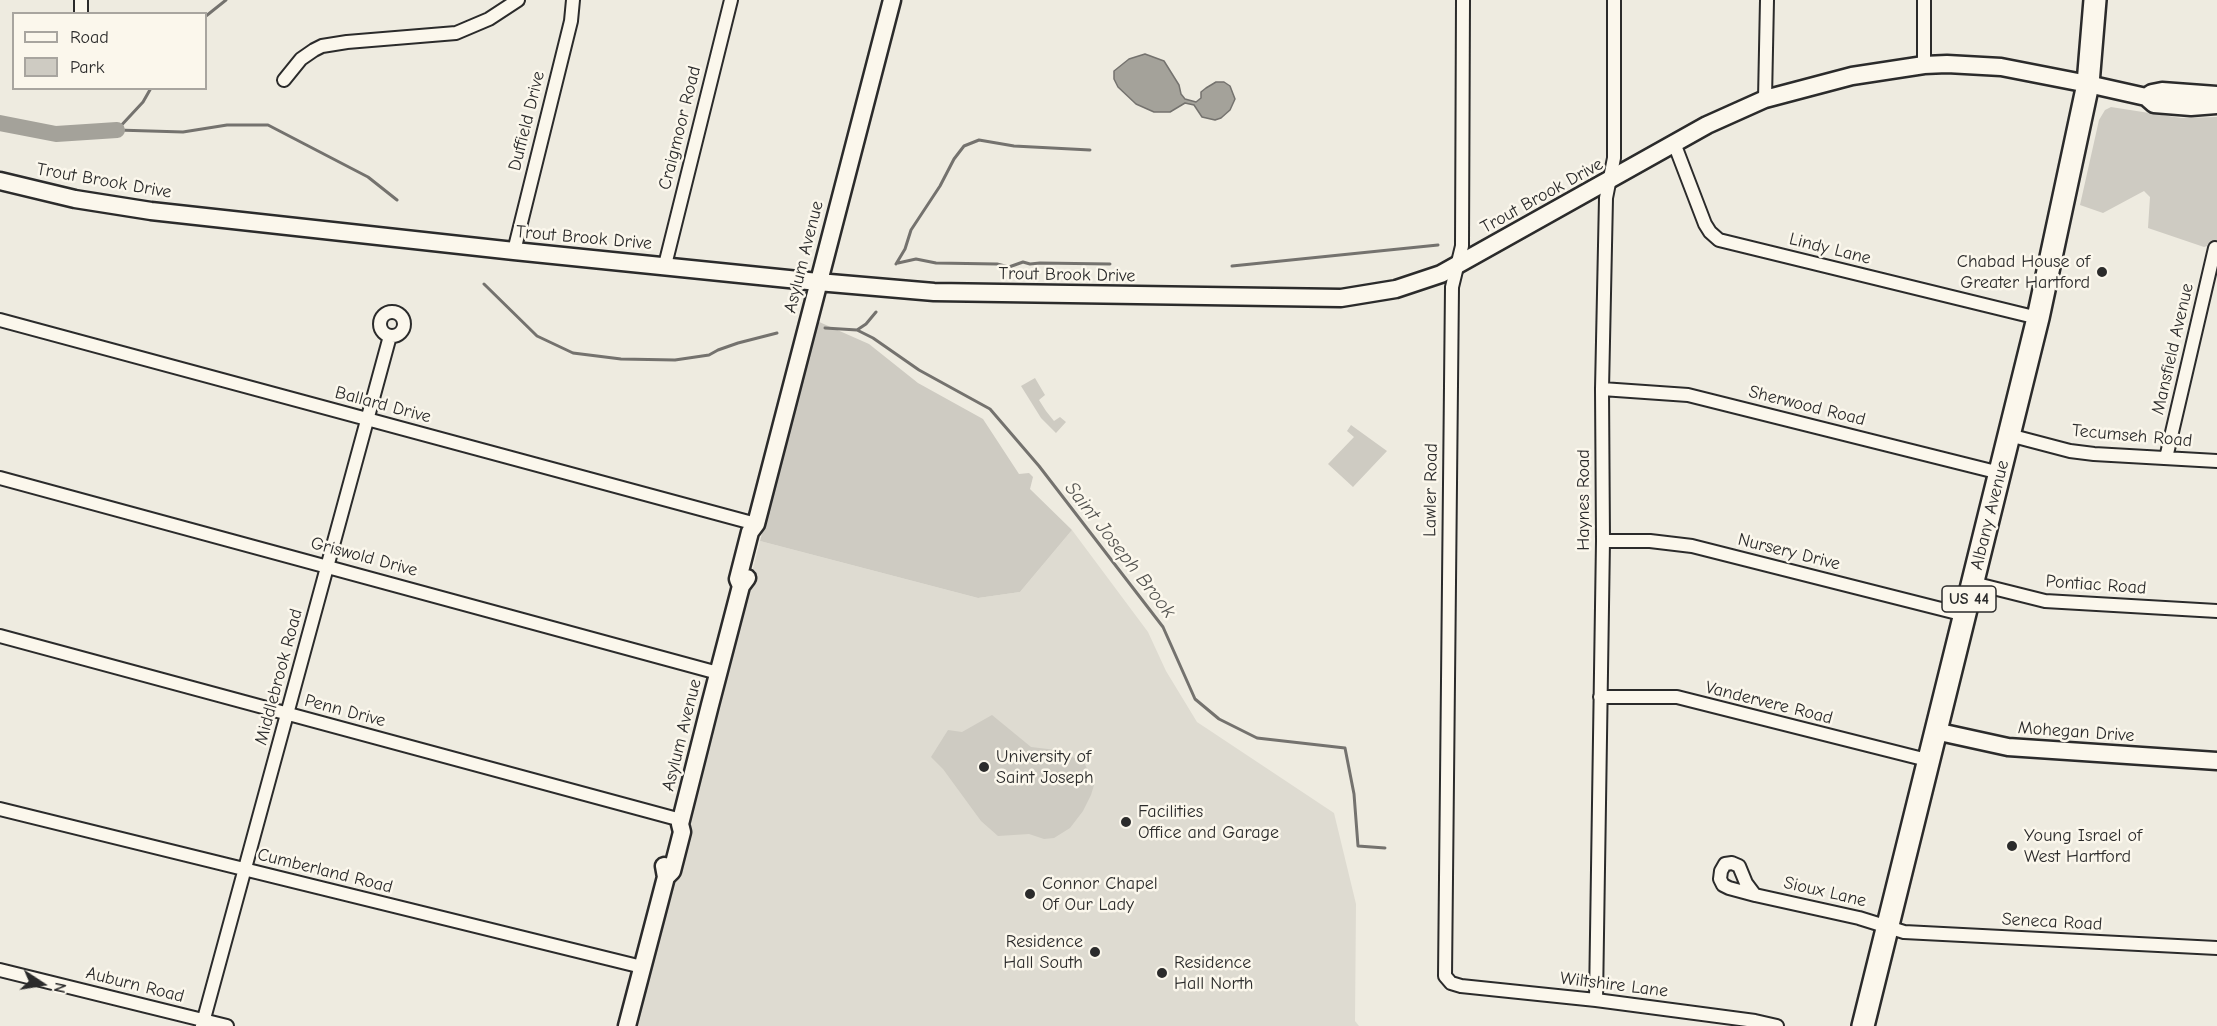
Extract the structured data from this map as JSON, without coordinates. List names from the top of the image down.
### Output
{
  "streets": {
    "highway": ["Albany Avenue", "US 44"],
    "main road": ["Trout Brook Drive", "Asylum Avenue", "Mohegan Drive"],
    "street": [
      "Duffield Drive",
      "Craigmoor Road",
      "Lindy Lane",
      "Mansfield Avenue",
      "Ballard Drive",
      "Sherwood Road",
      "Tecumseh Road",
      "Lawler Road",
      "Haynes Road",
      "Nursery Drive",
      "Griswold Drive",
      "Pontiac Road",
      "Middlebrook Road",
      "Vandervere Road",
      "Penn Drive",
      "Cumberland Road",
      "Sioux Lane",
      "Seneca Road",
      "Auburn Road",
      "Wiltshire Lane"
    ]
  },
  "crossings": [
    ["Duffield Drive", "Trout Brook Drive"],
    ["Craigmoor Road", "Trout Brook Drive"],
    ["Trout Brook Drive", "Lindy Lane"],
    ["Trout Brook Drive", "Asylum Avenue"],
    ["Trout Brook Drive", "Lawler Road"],
    ["Trout Brook Drive", "Haynes Road"],
    ["Trout Brook Drive", "Albany Avenue"],
    ["Lindy Lane", "Albany Avenue"],
    ["Asylum Avenue", "Ballard Drive"],
    ["Asylum Avenue", "Griswold Drive"],
    ["Asylum Avenue", "Penn Drive"],
    ["Asylum Avenue", "Cumberland Road"],
    ["Mansfield Avenue", "Tecumseh Road"],
    ["Ballard Drive", "Middlebrook Road"],
    ["Sherwood Road", "Haynes Road"],
    ["Sherwood Road", "Albany Avenue"],
    ["Tecumseh Road", "Albany Avenue"],
    ["Lawler Road", "Wiltshire Lane"],
    ["Haynes Road", "Nursery Drive"],
    ["Haynes Road", "Vandervere Road"],
    ["Haynes Road", "Wiltshire Lane"],
    ["Albany Avenue", "Nursery Drive"],
    ["Albany Avenue", "Pontiac Road"],
    ["Albany Avenue", "Vandervere Road"],
    ["Albany Avenue", "Mohegan Drive"],
    ["Albany Avenue", "Sioux Lane"],
    ["Albany Avenue", "Seneca Road"],
    ["Griswold Drive", "Middlebrook Road"],
    ["Middlebrook Road", "Penn Drive"],
    ["Middlebrook Road", "Cumberland Road"],
    ["Middlebrook Road", "Auburn Road"],
    ["Sioux Lane", "Seneca Road"]
  ],
  "water": ["Saint Joseph Brook"],
  "places": [
    "Chabad House of Greater Hartford",
    "University of Saint Joseph",
    "Facilities Office and Garage",
    "Young Israel of West Hartford",
    "Connor Chapel Of Our Lady",
    "Residence Hall South",
    "Residence Hall North"
  ],
  "legend": ["Road", "Park"],
  "north": "right"
}
